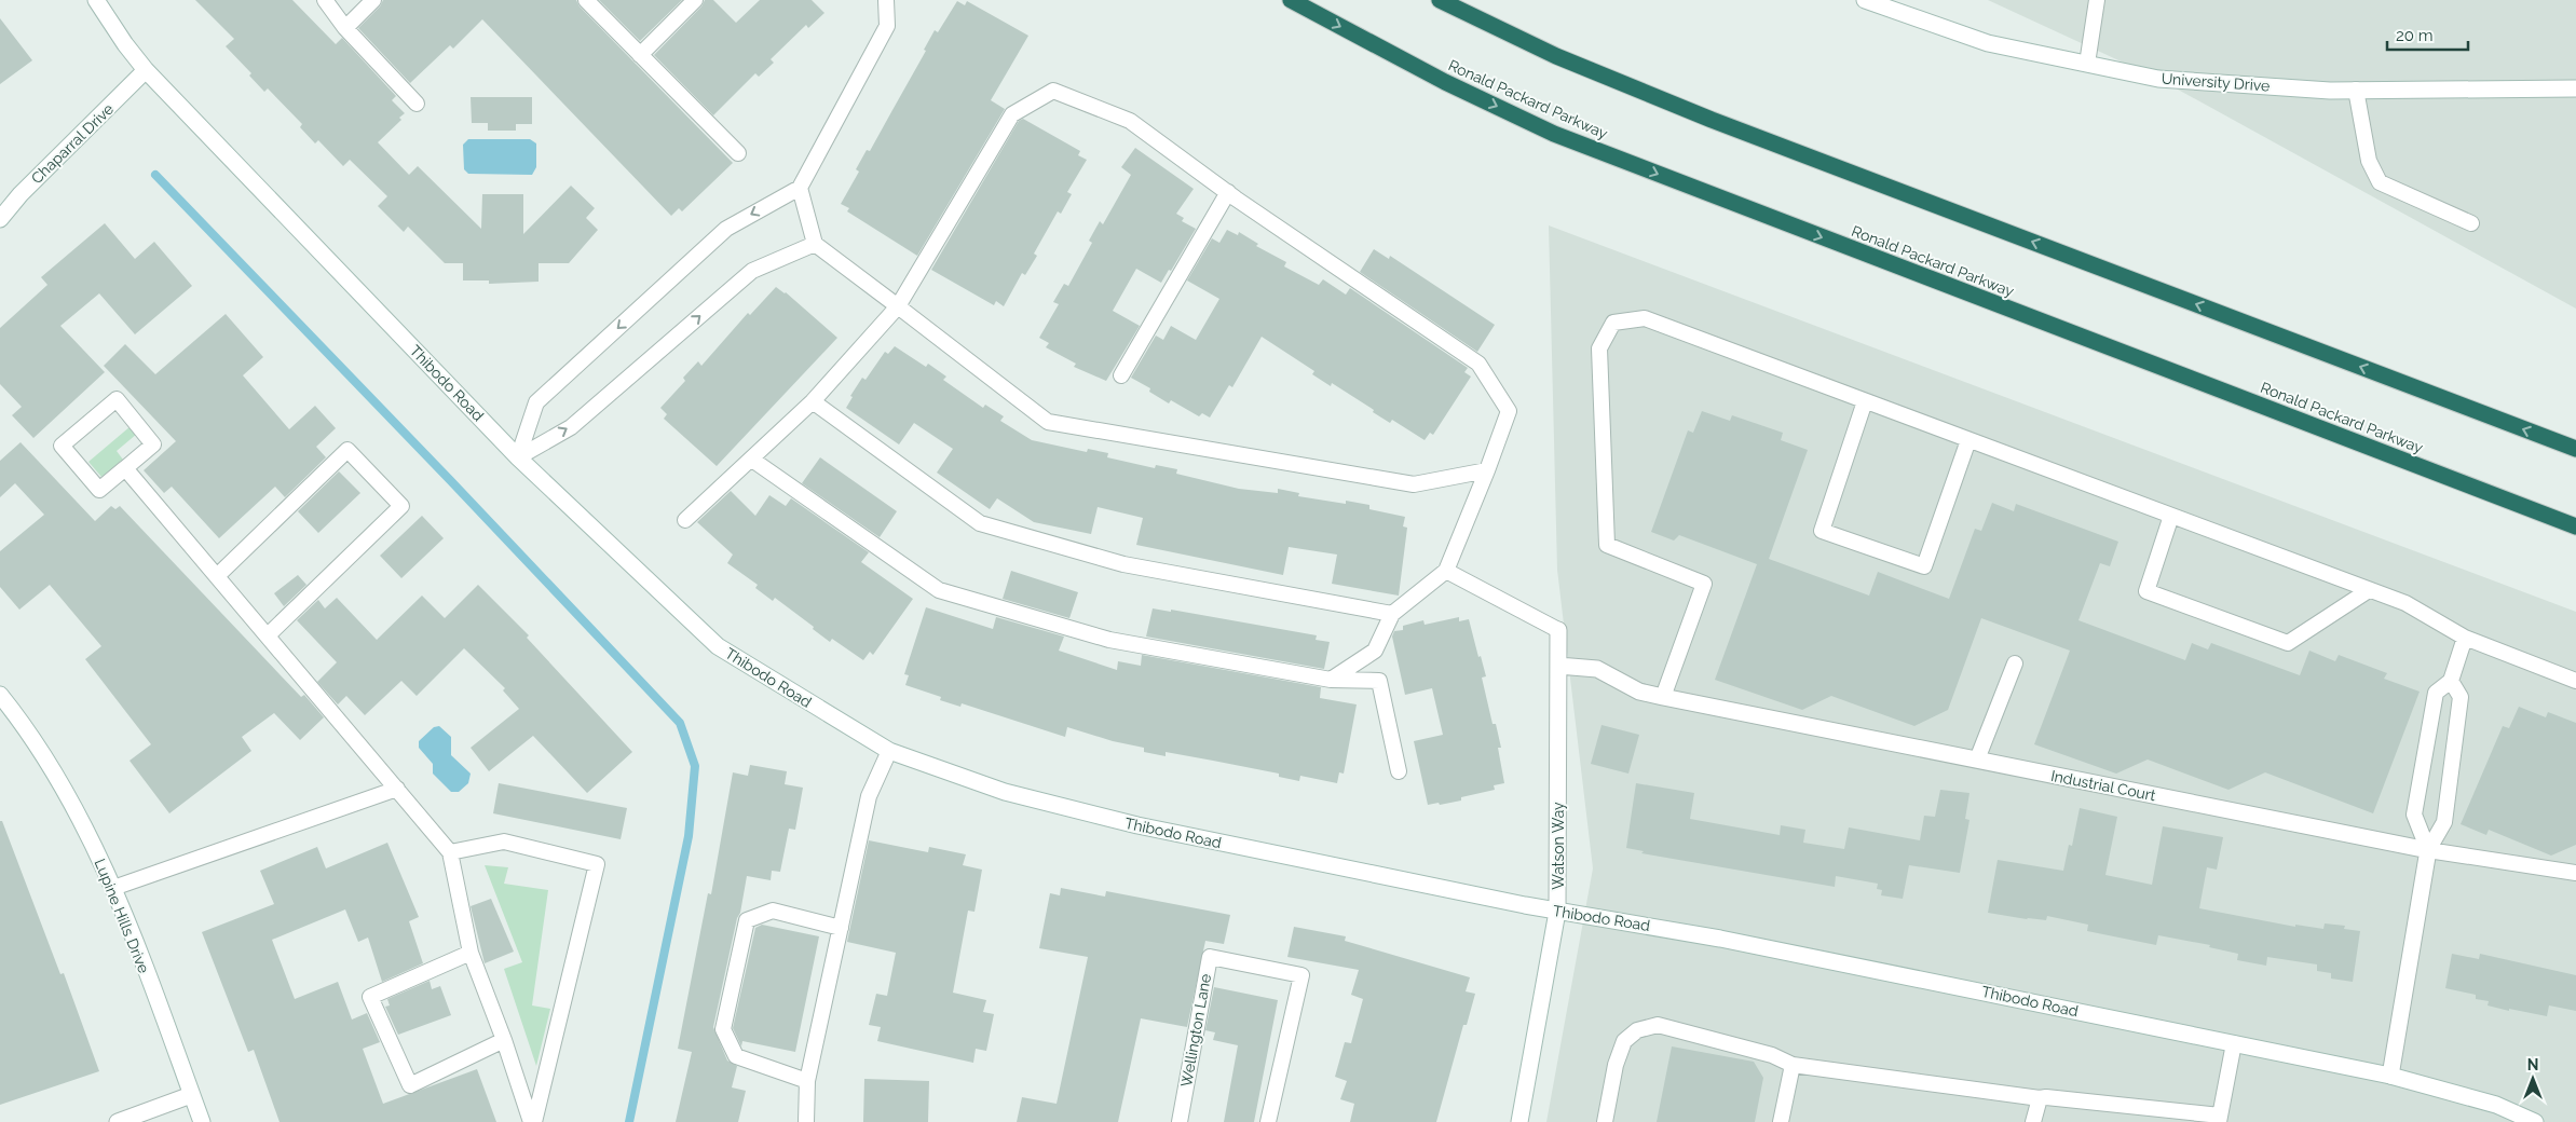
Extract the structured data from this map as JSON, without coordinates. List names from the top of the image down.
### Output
{
  "streets": {
    "highway": ["Ronald Packard Parkway"],
    "street": [
      "University Drive",
      "Chaparral Drive",
      "Thibodo Road",
      "Industrial Court",
      "Watson Way",
      "Lupine Hills Drive"
    ],
    "lane": ["Wellington Lane"]
  },
  "crossings": [
    ["Chaparral Drive", "Thibodo Road"],
    ["Thibodo Road", "Watson Way"],
    ["Industrial Court", "Watson Way"]
  ],
  "scale_bar": "20 m",
  "north": "top"
}
